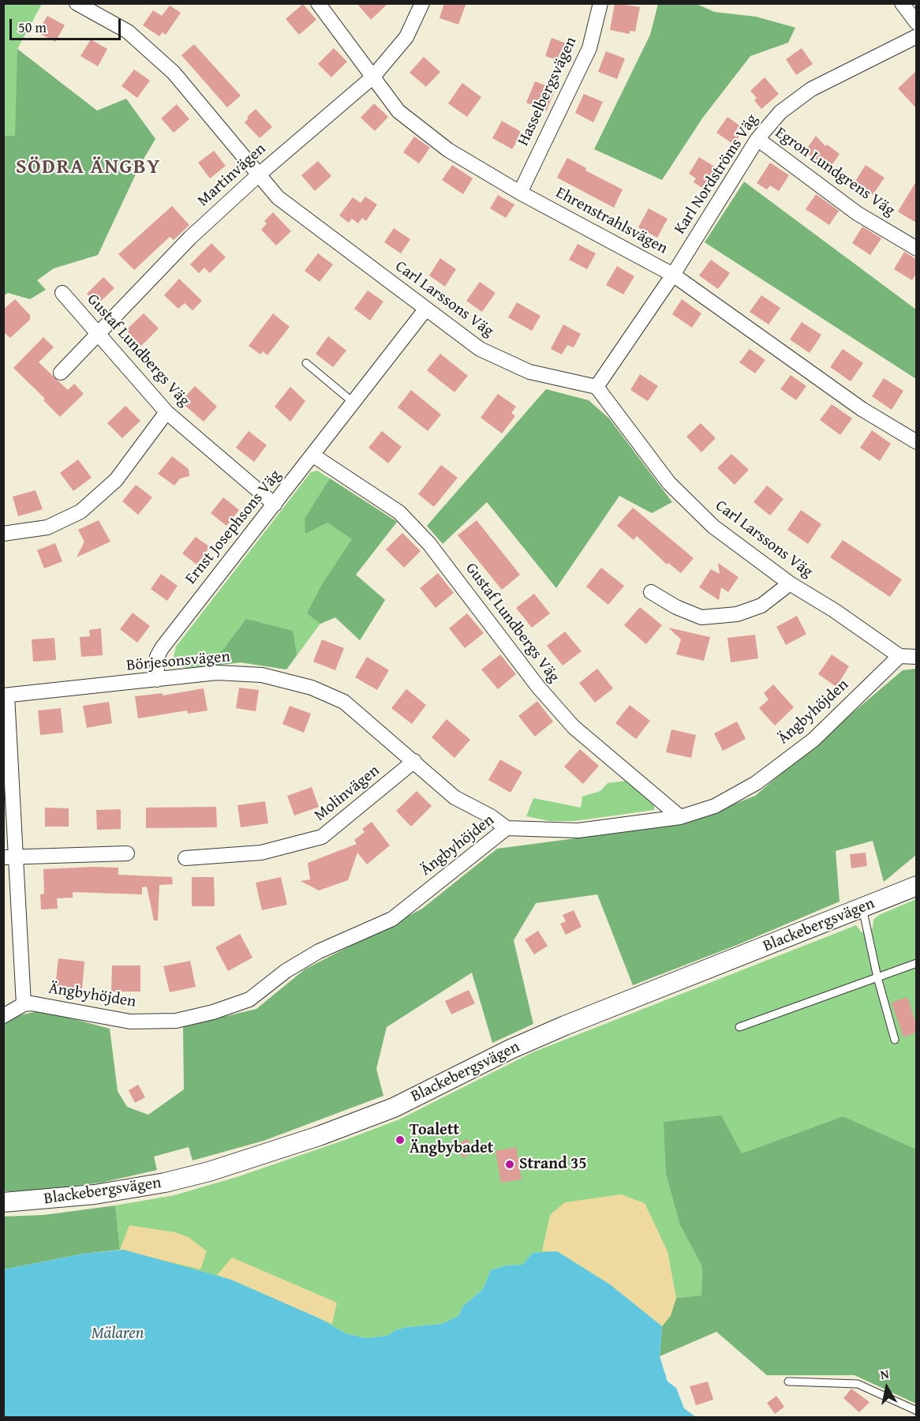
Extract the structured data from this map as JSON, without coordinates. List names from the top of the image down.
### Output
{
  "streets": {
    "street": [
      "Hasselbergsvägen",
      "Egron Lundgrens Väg",
      "Karl Nordströms Väg",
      "Martinvägen",
      "Ehrenstrahlsvägen",
      "Carl Larssons Väg",
      "Gustaf Lundbergs Väg",
      "Ernst Josephsons Väg",
      "Börjesonsvägen",
      "Ängbyhöjden",
      "Molinvägen",
      "Blackebergsvägen"
    ]
  },
  "crossings": [
    ["Hasselbergsvägen", "Ehrenstrahlsvägen"],
    ["Egron Lundgrens Väg", "Karl Nordströms Väg"],
    ["Karl Nordströms Väg", "Ehrenstrahlsvägen"],
    ["Karl Nordströms Väg", "Carl Larssons Väg"],
    ["Martinvägen", "Ehrenstrahlsvägen"],
    ["Martinvägen", "Carl Larssons Väg"],
    ["Martinvägen", "Gustaf Lundbergs Väg"],
    ["Carl Larssons Väg", "Ernst Josephsons Väg"],
    ["Carl Larssons Väg", "Ängbyhöjden"],
    ["Gustaf Lundbergs Väg", "Ernst Josephsons Väg"],
    ["Gustaf Lundbergs Väg", "Ängbyhöjden"],
    ["Ernst Josephsons Väg", "Börjesonsvägen"],
    ["Börjesonsvägen", "Ängbyhöjden"],
    ["Börjesonsvägen", "Molinvägen"]
  ],
  "districts": ["SÖDRA ÄNGBY"],
  "water": ["Mälaren"],
  "places": ["Toalett Ängbybadet", "Strand 35"],
  "scale_bar": "50 m",
  "north": "top"
}
